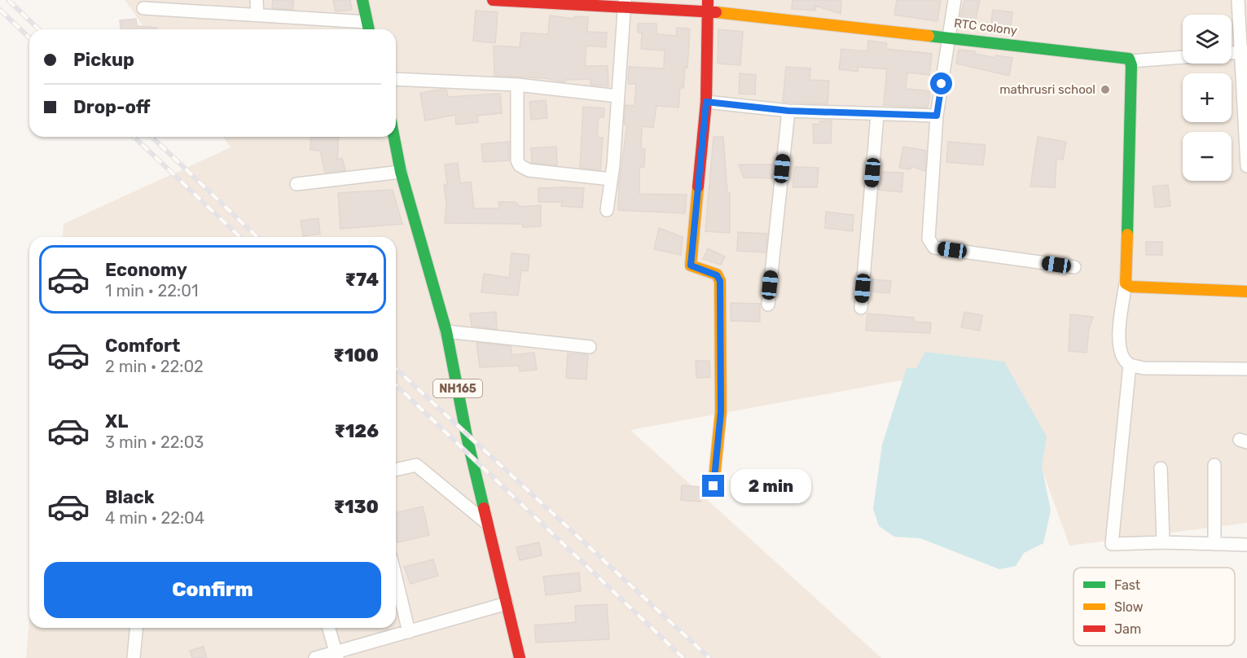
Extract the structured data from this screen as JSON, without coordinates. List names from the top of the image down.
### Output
{
  "streets": {
    "main road": ["RTC colony", "NH165"]
  },
  "places": ["mathrusri school"],
  "legend": ["Fast", "Slow", "Jam"],
  "page": {
    "map_buttons": ["+", "−"],
    "banner": ["Pickup", "Drop-off"],
    "list": [
      {
        "name": "Economy",
        "note": "1 min · 22:01",
        "value": "₹74"
      },
      {
        "name": "Comfort",
        "note": "2 min · 22:02",
        "value": "₹100"
      },
      {
        "name": "XL",
        "note": "3 min · 22:03",
        "value": "₹126"
      },
      {
        "name": "Black",
        "note": "4 min · 22:04",
        "value": "₹130"
      }
    ],
    "bubble": "2 min",
    "buttons": "Confirm"
  }
}
